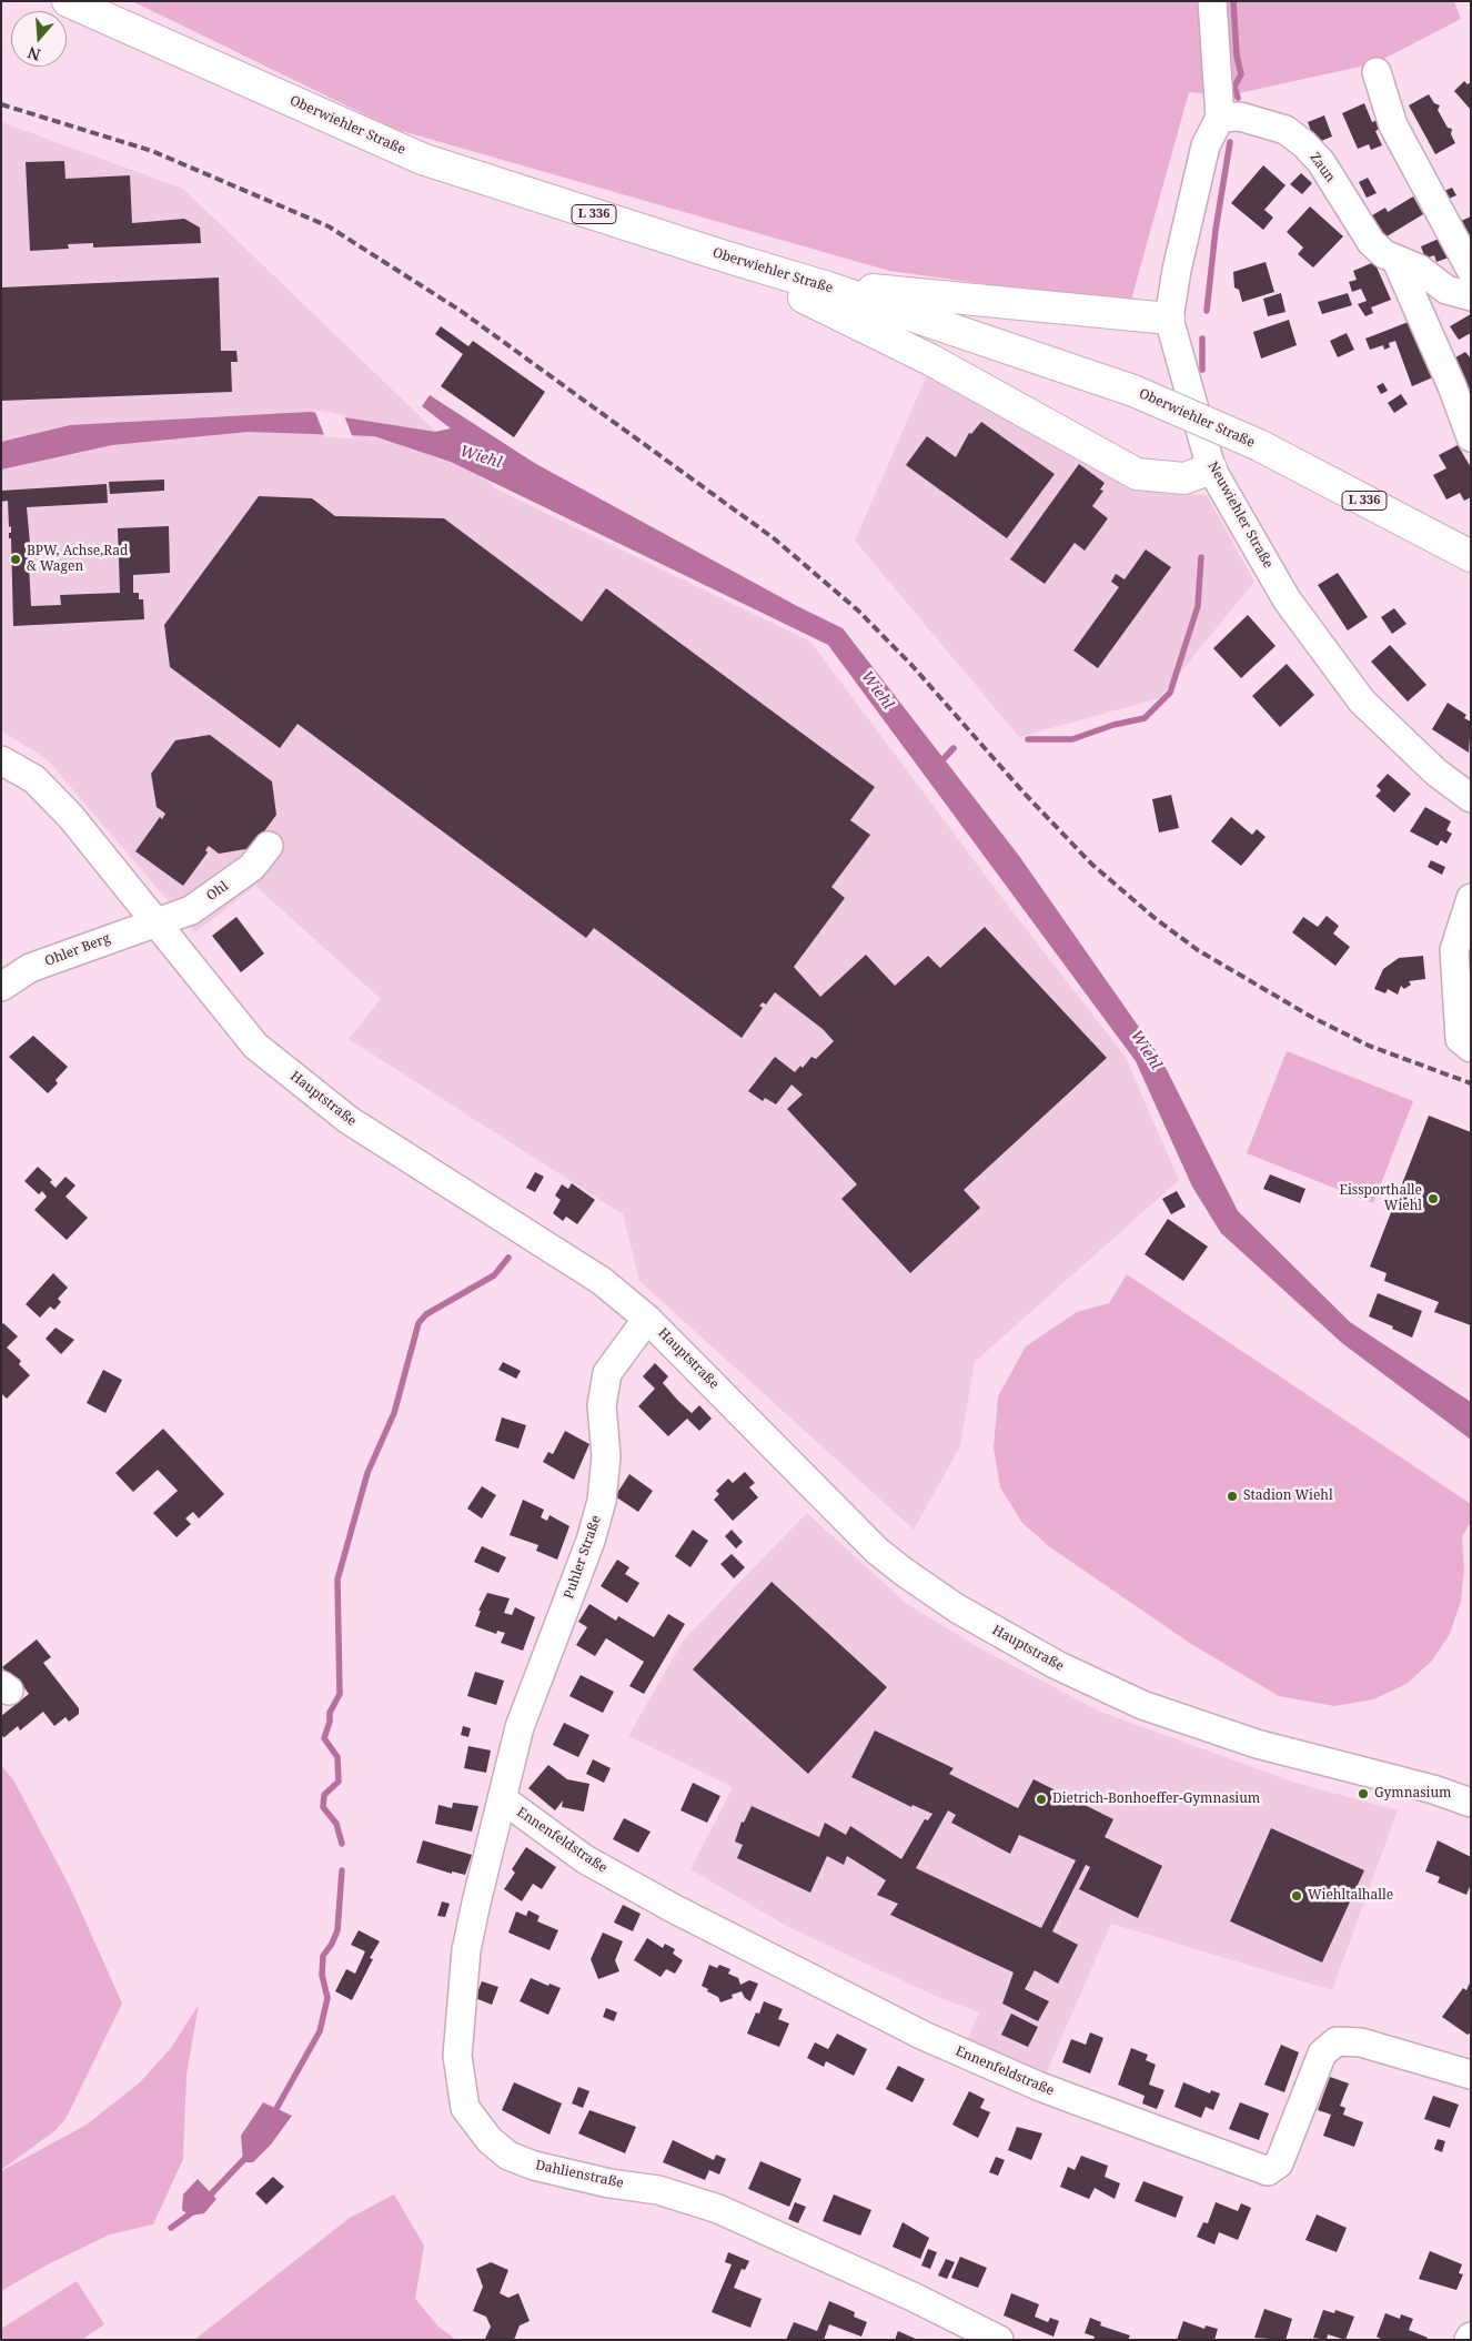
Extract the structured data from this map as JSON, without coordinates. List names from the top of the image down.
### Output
{
  "streets": {
    "main road": ["Oberwiehler Straße", "L 336"],
    "street": [
      "Zaun",
      "Neuwiehler Straße",
      "Ohl",
      "Ohler Berg",
      "Hauptstraße",
      "Puhler Straße",
      "Ennenfeldstraße",
      "Dahlienstraße"
    ]
  },
  "crossings": [
    ["Oberwiehler Straße", "L 336"],
    ["Zaun", "Neuwiehler Straße"],
    ["L 336", "Neuwiehler Straße"],
    ["Ohl", "Ohler Berg"],
    ["Ohl", "Hauptstraße"],
    ["Ohler Berg", "Hauptstraße"],
    ["Hauptstraße", "Puhler Straße"],
    ["Puhler Straße", "Ennenfeldstraße"],
    ["Puhler Straße", "Dahlienstraße"],
    ["Ennenfeldstraße", "Dahlienstraße"]
  ],
  "water": ["Wiehl"],
  "places": [
    "BPW, Achse,Rad & Wagen",
    "Eissporthalle Wiehl",
    "Stadion Wiehl",
    "Gymnasium",
    "Dietrich-Bonhoeffer-Gymnasium",
    "Wiehltalhalle"
  ],
  "north": "bottom"
}
